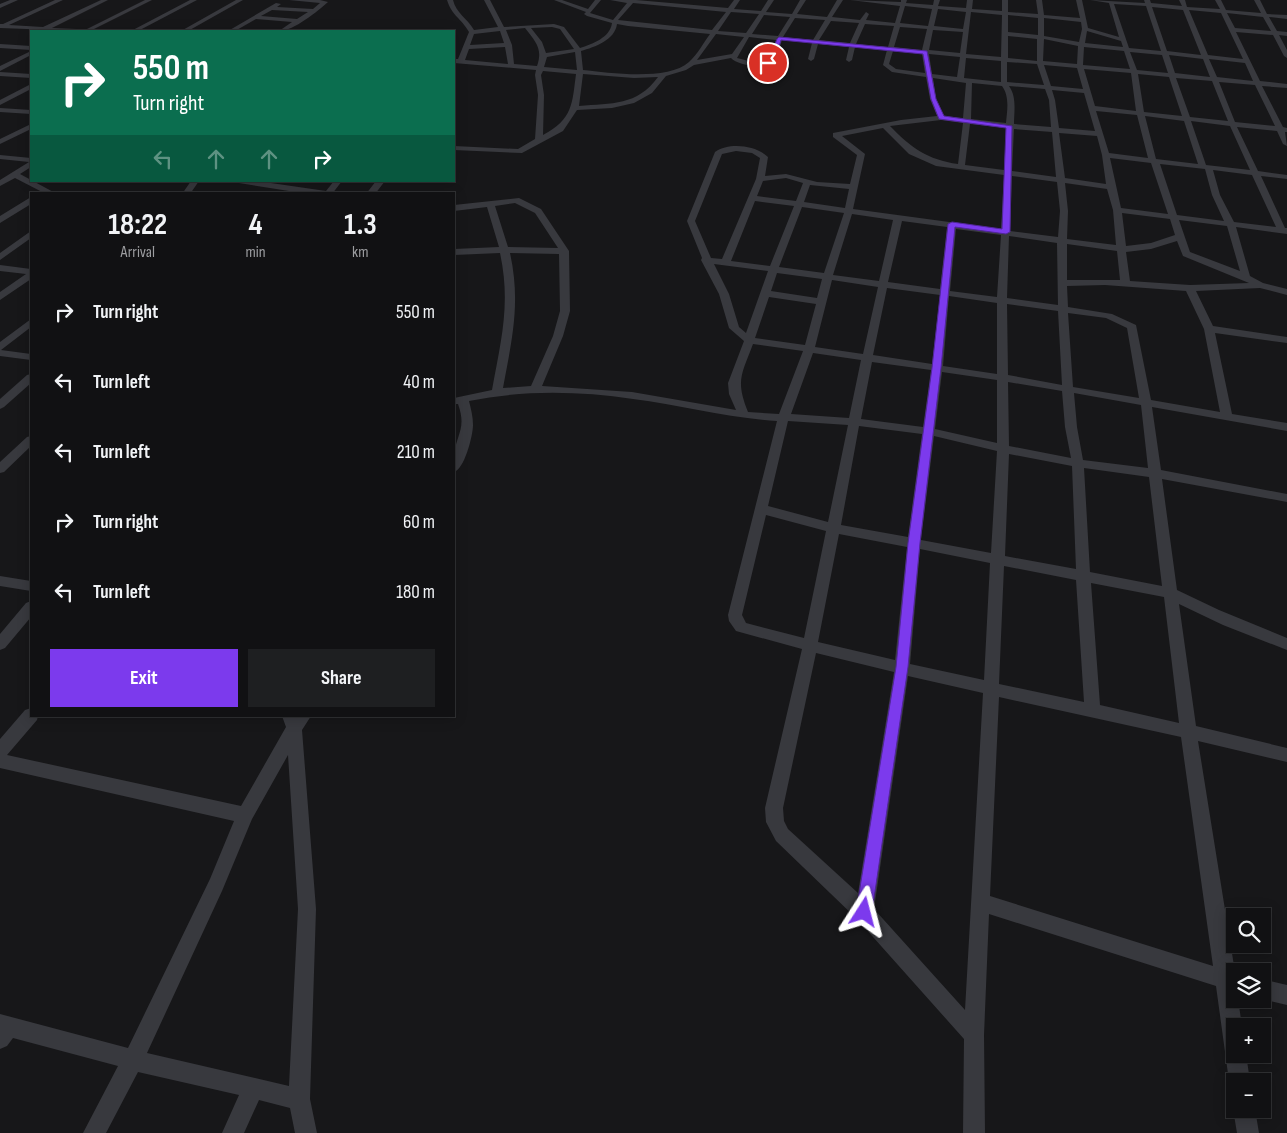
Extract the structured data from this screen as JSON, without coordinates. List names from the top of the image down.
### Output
{
  "page": {
    "turn": ["550 m", "Turn right"],
    "eta": [
      "18:22",
      "Arrival",
      "4",
      "min",
      "1.3",
      "km"
    ],
    "list": [
      {
        "name": "Turn right",
        "value": "550 m"
      },
      {
        "name": "Turn left",
        "value": "40 m"
      },
      {
        "name": "Turn left",
        "value": "210 m"
      },
      {
        "name": "Turn right",
        "value": "60 m"
      },
      {
        "name": "Turn left",
        "value": "180 m"
      }
    ],
    "buttons": ["Exit", "Share"],
    "map_buttons": ["+", "−"]
  }
}
